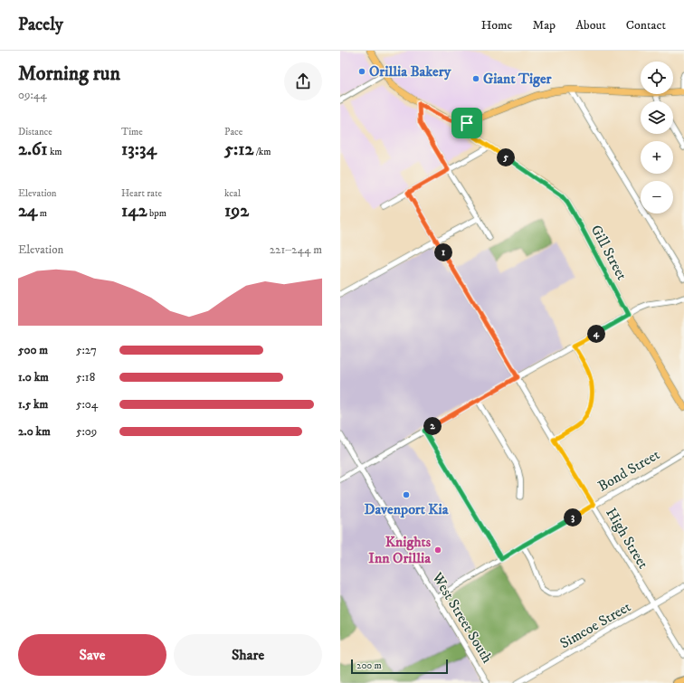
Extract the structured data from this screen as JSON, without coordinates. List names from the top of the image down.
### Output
{
  "streets": {
    "main road": ["Gill Street"],
    "street": [
      "Bond Street",
      "High Street",
      "West Street South",
      "Simcoe Street"
    ]
  },
  "crossings": [
    ["Bond Street", "High Street"],
    ["Bond Street", "West Street South"],
    ["High Street", "Simcoe Street"]
  ],
  "places": [
    "Orillia Bakery",
    "Giant Tiger",
    "Davenport Kia",
    "Knights Inn Orillia"
  ],
  "scale_bar": "200 m",
  "page": {
    "header": "Pacely",
    "nav": [
      "Home",
      "Map",
      "About",
      "Contact"
    ],
    "heading": ["Morning run", "09:44"],
    "map_buttons": ["+", "−"],
    "stats": [
      ["Distance", "2.61 km"],
      ["Time", "13:34"],
      ["Pace", "5:12 /km"],
      ["Elevation", "24 m"],
      ["Heart rate", "142 bpm"],
      ["kcal", "192"]
    ],
    "pins": [
      "5",
      "1",
      "4",
      "2",
      "3"
    ],
    "chart": ["Elevation", "221–244 m"],
    "list": [
      {
        "name": "500 m",
        "note": "5:27"
      },
      {
        "name": "1.0 km",
        "note": "5:18"
      },
      {
        "name": "1.5 km",
        "note": "5:04"
      },
      {
        "name": "2.0 km",
        "note": "5:09"
      }
    ],
    "buttons": ["Save", "Share"],
    "scale": "200 m"
  }
}
